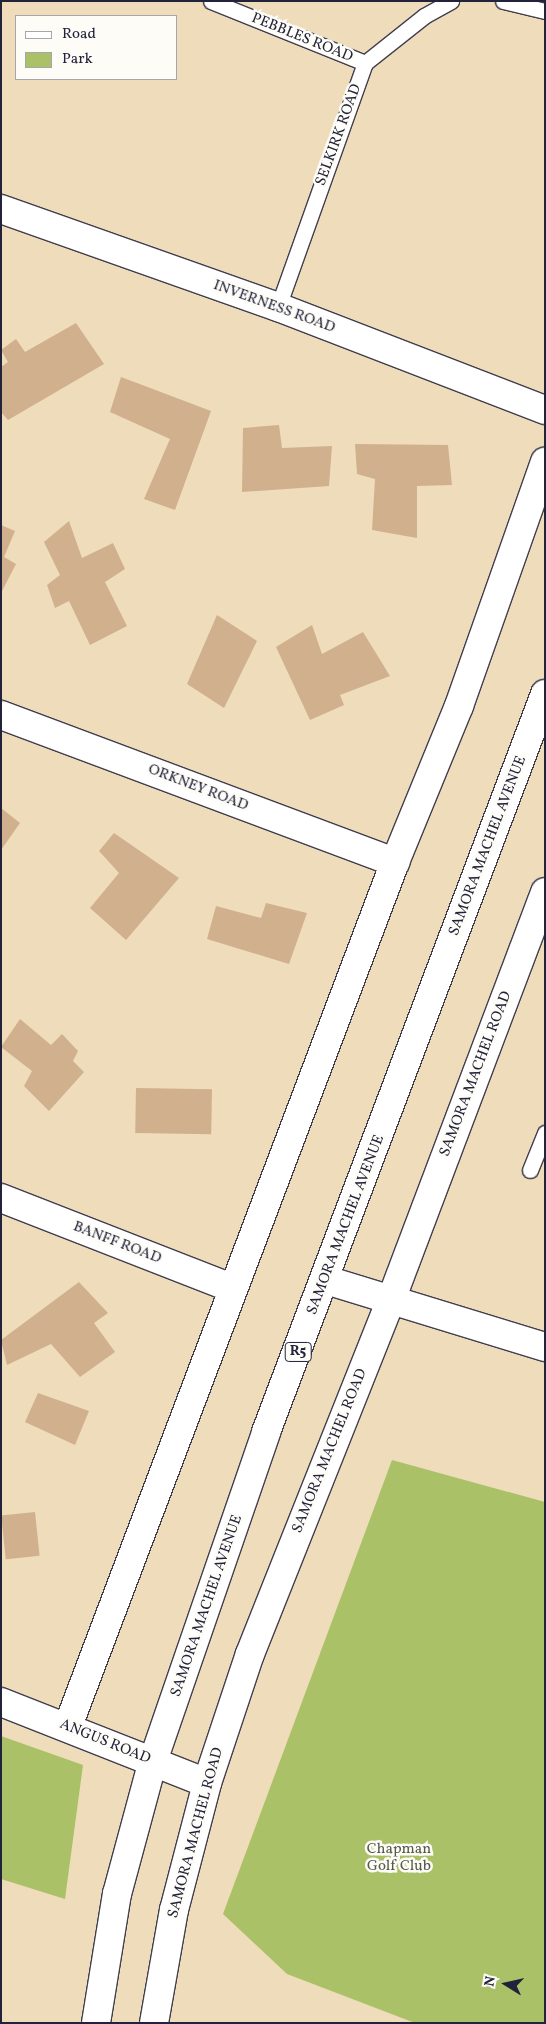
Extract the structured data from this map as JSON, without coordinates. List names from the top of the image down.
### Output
{
  "streets": {
    "main road": [
      "INVERNESS ROAD",
      "ORKNEY ROAD",
      "SAMORA MACHEL AVENUE",
      "SAMORA MACHEL ROAD",
      "BANFF ROAD",
      "R5",
      "ANGUS ROAD"
    ],
    "lane": ["PEBBLES ROAD", "SELKIRK ROAD"]
  },
  "crossings": [
    ["PEBBLES ROAD", "SELKIRK ROAD"],
    ["SELKIRK ROAD", "INVERNESS ROAD"],
    ["SAMORA MACHEL AVENUE", "ANGUS ROAD"],
    ["SAMORA MACHEL ROAD", "ANGUS ROAD"]
  ],
  "parks": ["Chapman Golf Club"],
  "legend": ["Road", "Park"],
  "north": "left"
}
